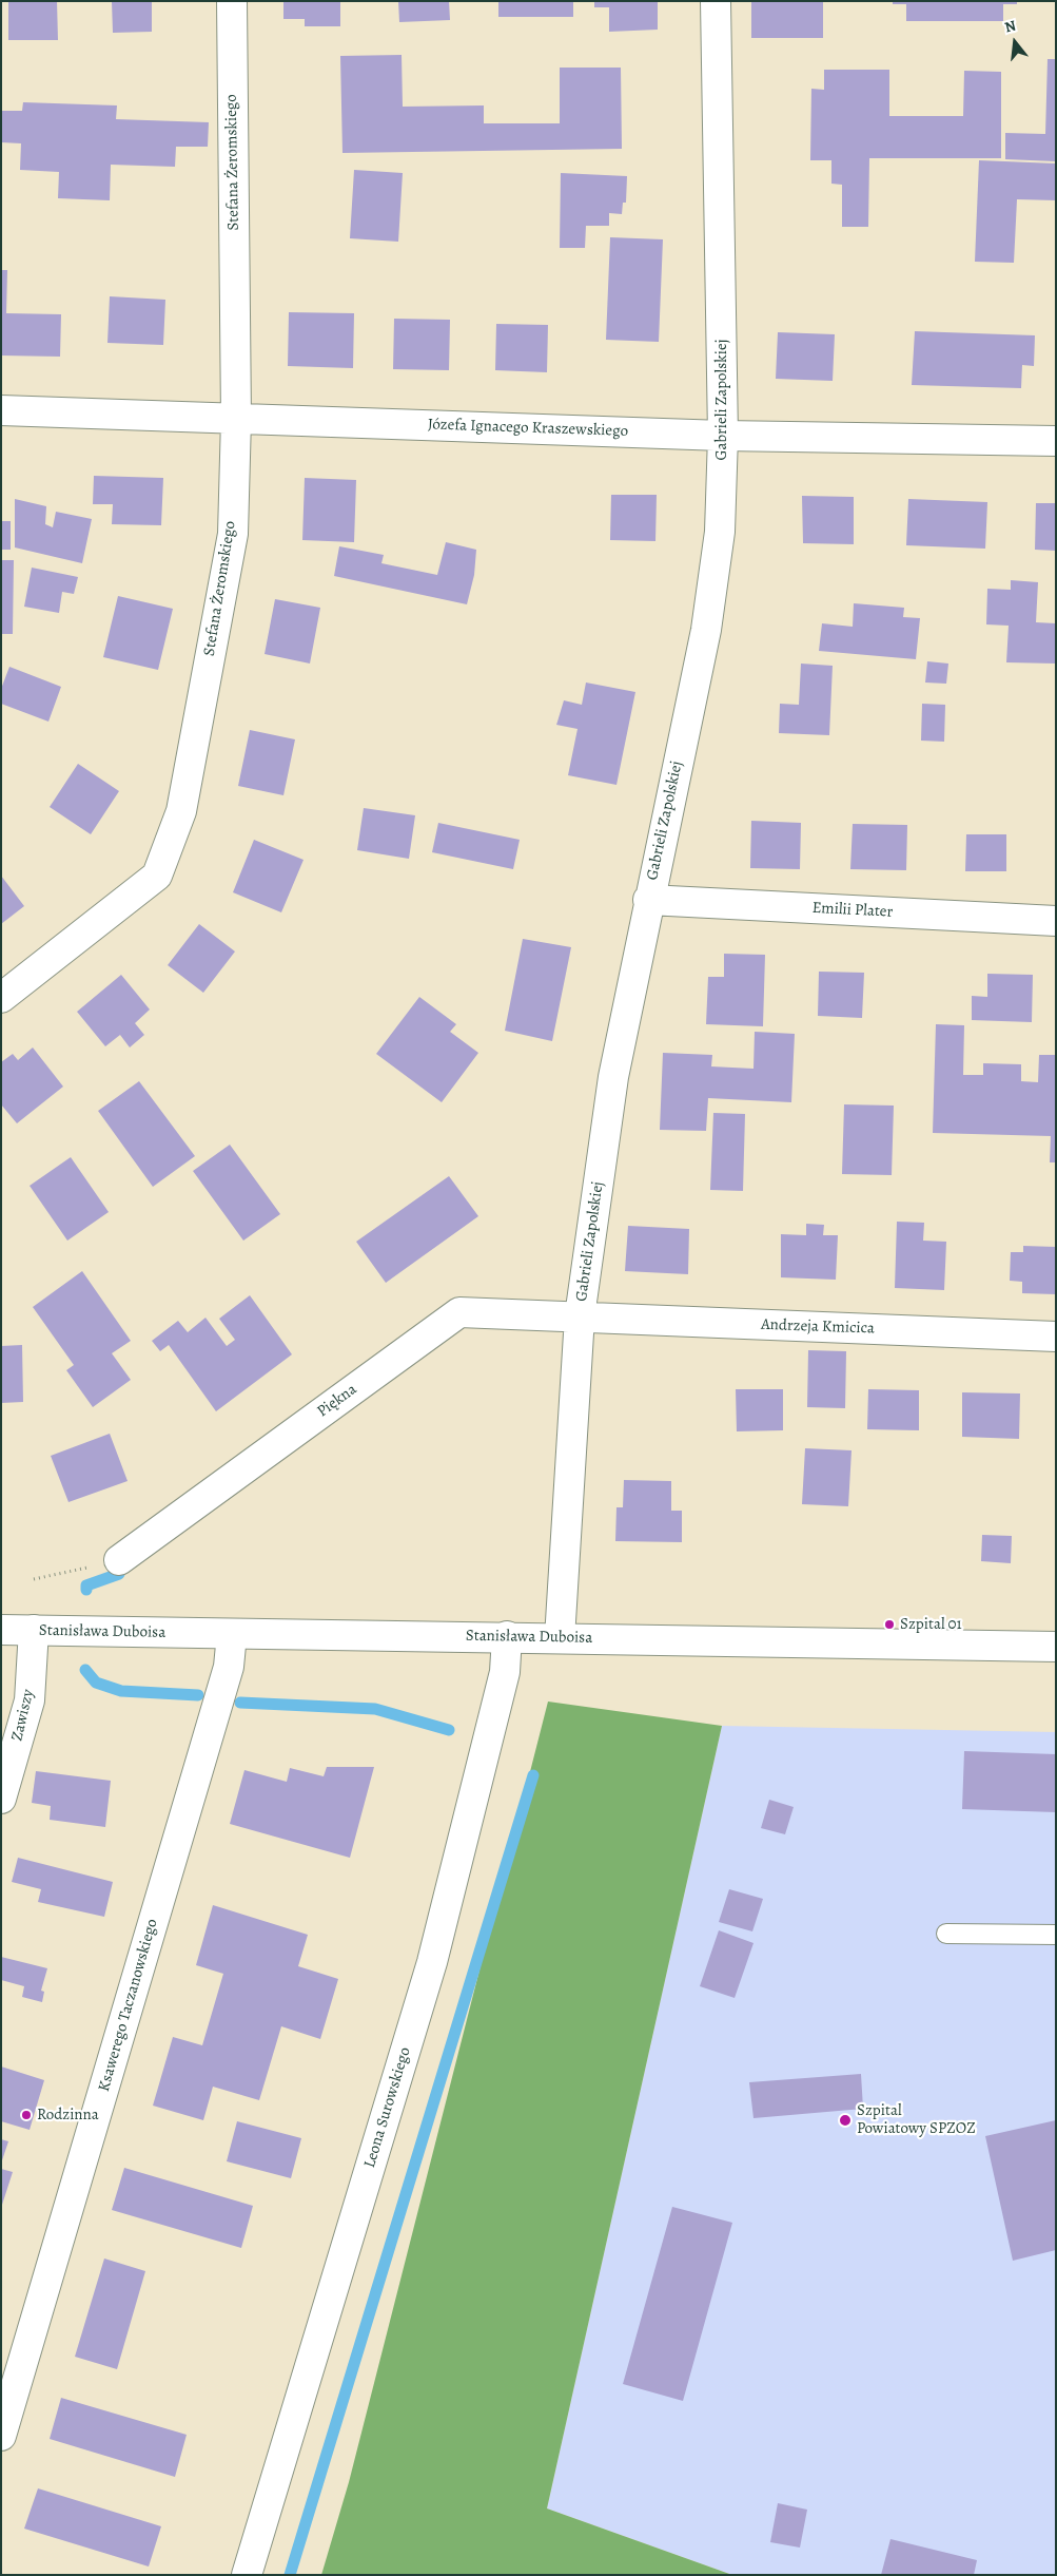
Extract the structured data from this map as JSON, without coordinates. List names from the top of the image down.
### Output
{
  "streets": {
    "street": [
      "Stefana Żeromskiego",
      "Gabrieli Zapolskiej",
      "Józefa Ignacego Kraszewskiego",
      "Emilii Plater",
      "Andrzeja Kmicica",
      "Piękna",
      "Stanisława Duboisa",
      "Zawiszy",
      "Ksawerego Taczanowskiego",
      "Leona Surowskiego"
    ]
  },
  "crossings": [
    ["Stefana Żeromskiego", "Józefa Ignacego Kraszewskiego"],
    ["Gabrieli Zapolskiej", "Józefa Ignacego Kraszewskiego"],
    ["Gabrieli Zapolskiej", "Emilii Plater"],
    ["Gabrieli Zapolskiej", "Andrzeja Kmicica"],
    ["Gabrieli Zapolskiej", "Piękna"],
    ["Gabrieli Zapolskiej", "Stanisława Duboisa"],
    ["Andrzeja Kmicica", "Piękna"],
    ["Stanisława Duboisa", "Zawiszy"],
    ["Stanisława Duboisa", "Ksawerego Taczanowskiego"],
    ["Stanisława Duboisa", "Leona Surowskiego"]
  ],
  "places": ["Szpital 01", "Rodzinna", "Szpital Powiatowy SPZOZ"],
  "north": "top"
}
